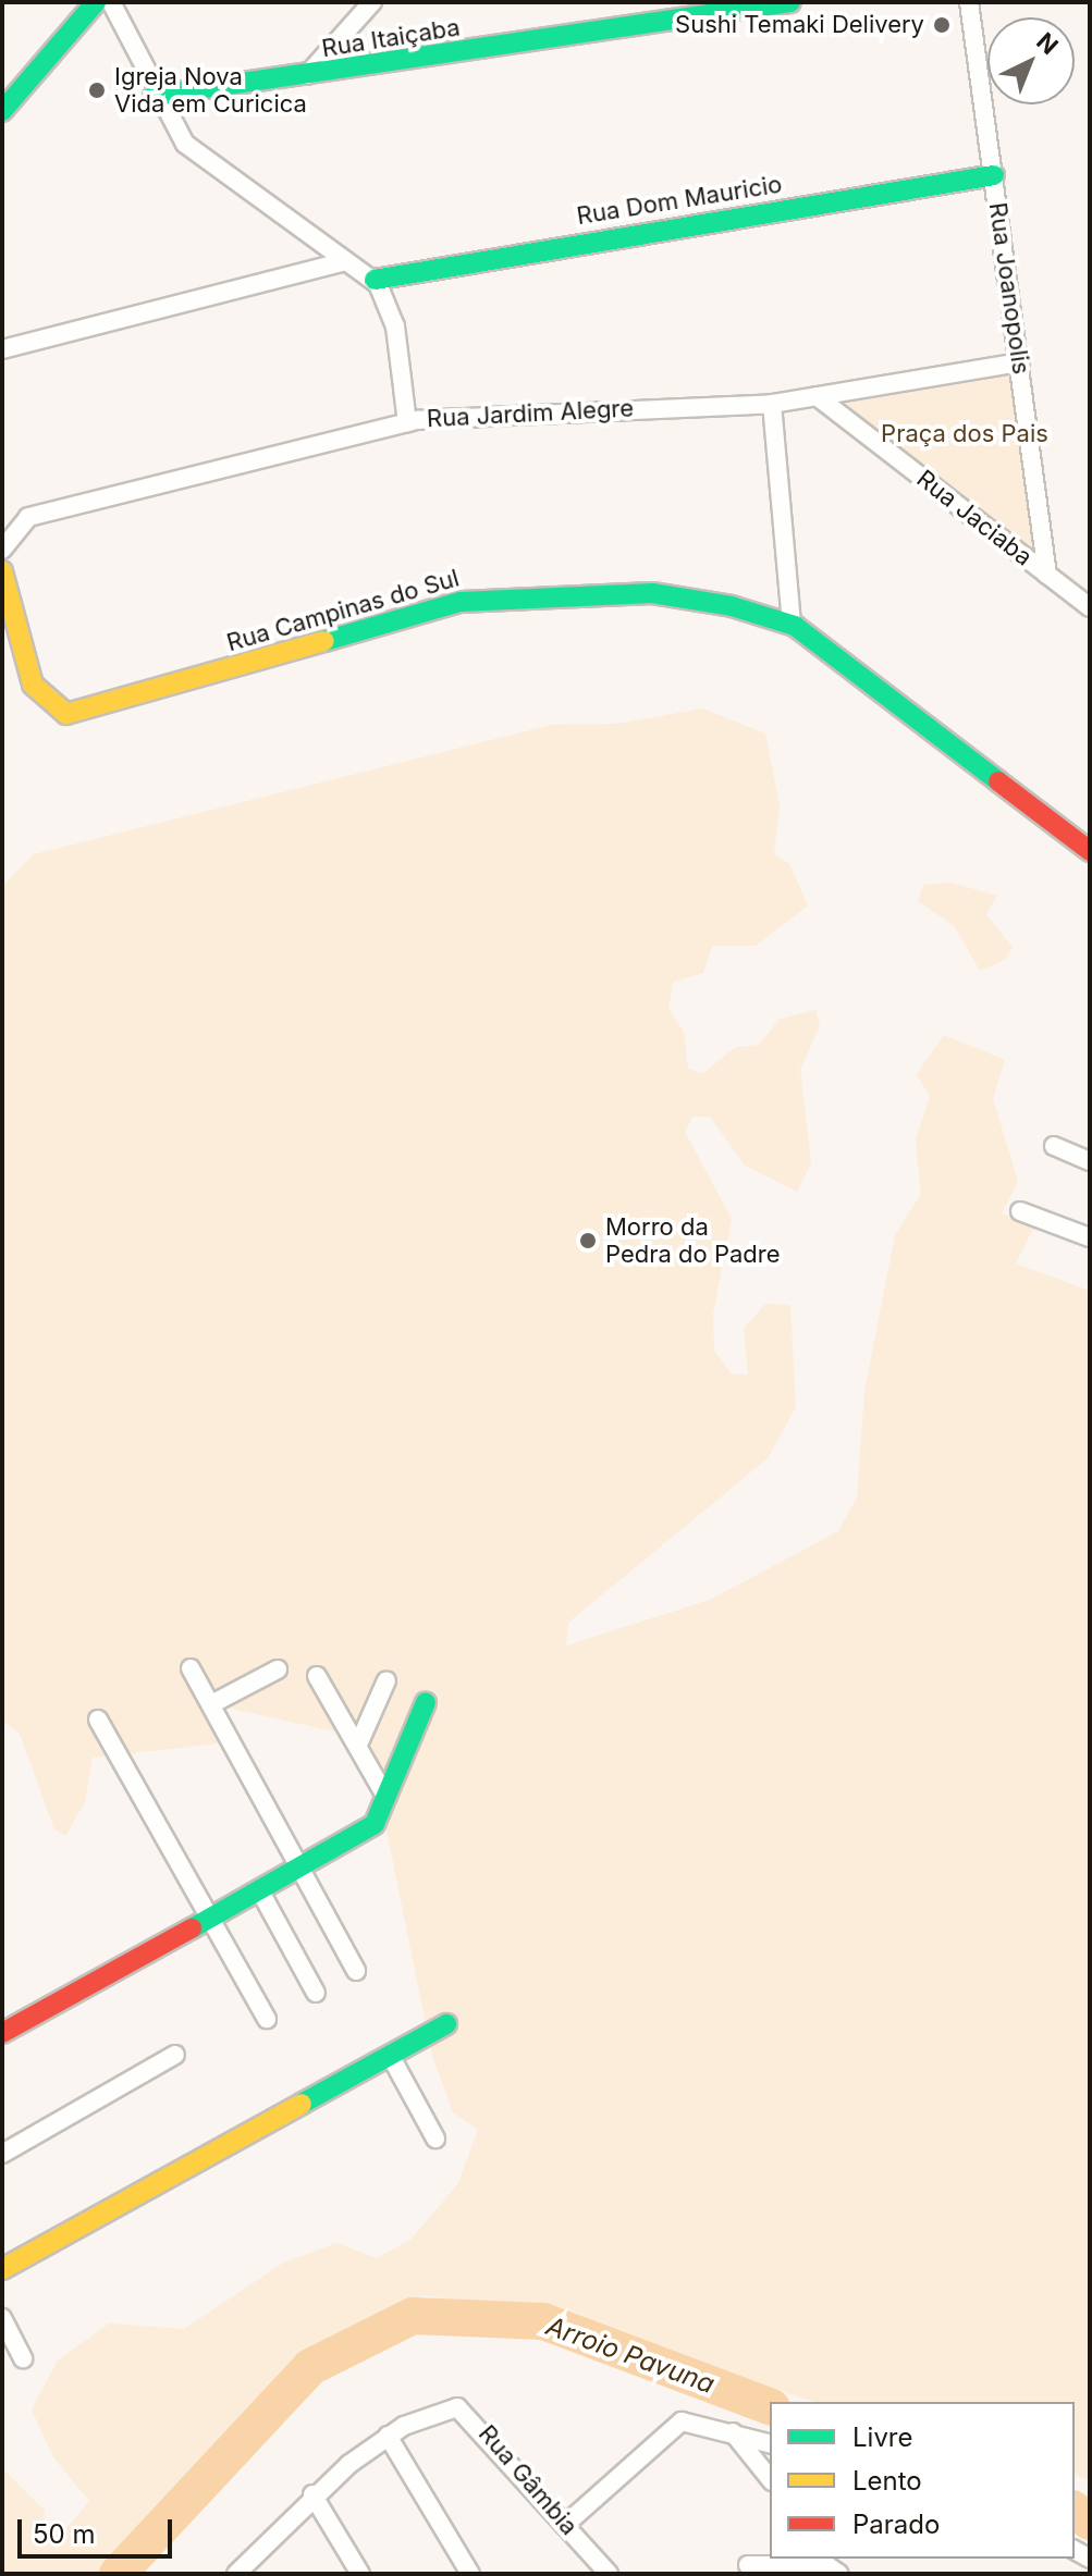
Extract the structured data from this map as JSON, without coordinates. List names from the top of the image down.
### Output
{
  "streets": {
    "street": [
      "Rua Itaiçaba",
      "Rua Dom Mauricio",
      "Rua Joanopolis",
      "Rua Jardim Alegre",
      "Rua Jaciaba",
      "Rua Campinas do Sul",
      "Rua Gâmbia"
    ]
  },
  "crossings": [
    ["Rua Dom Mauricio", "Rua Joanopolis"],
    ["Rua Joanopolis", "Rua Jardim Alegre"],
    ["Rua Joanopolis", "Rua Jaciaba"],
    ["Rua Jardim Alegre", "Rua Jaciaba"]
  ],
  "water": ["Arroio Pavuna"],
  "parks": ["Praça dos Pais"],
  "places": ["Sushi Temaki Delivery", "Igreja Nova Vida em Curicica", "Morro da Pedra do Padre"],
  "legend": ["Livre", "Lento", "Parado"],
  "scale_bar": "50 m",
  "north": "top right"
}
